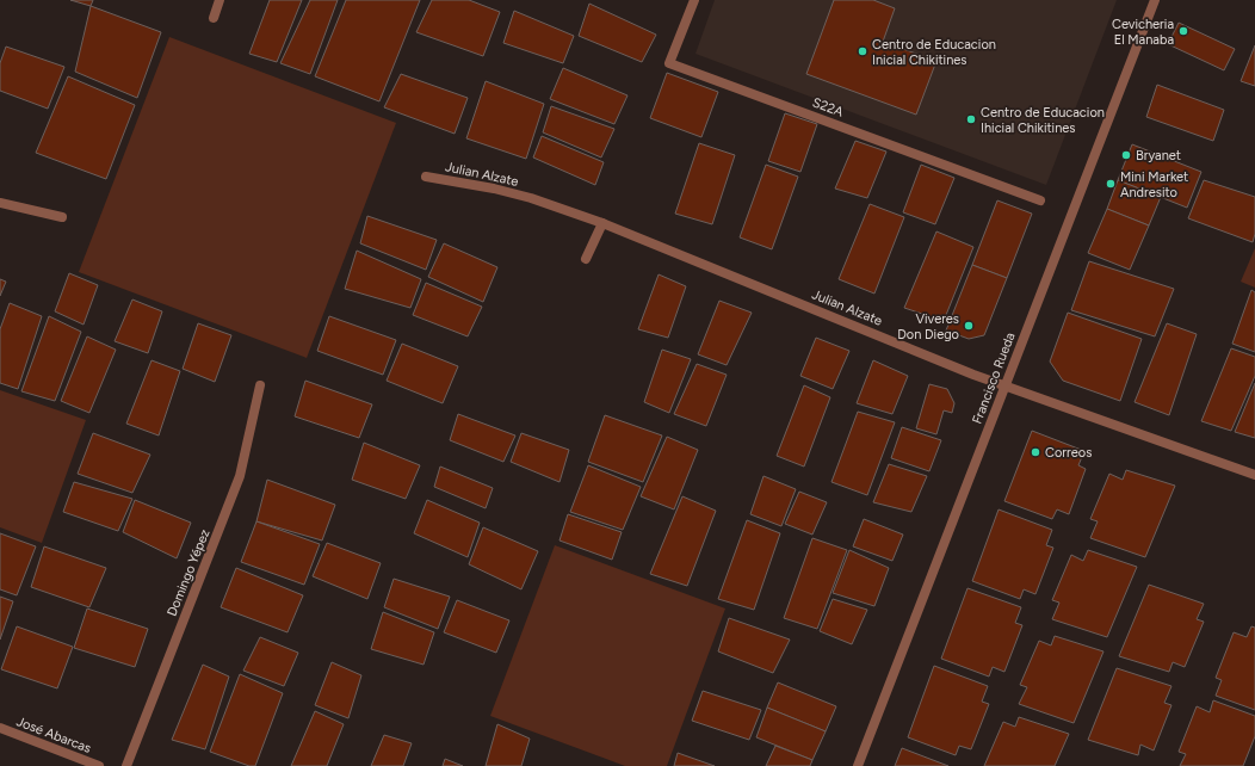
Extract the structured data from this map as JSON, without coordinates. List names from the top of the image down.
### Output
{
  "streets": {
    "street": [
      "S22A",
      "Julian Alzate",
      "Francisco Rueda",
      "Domingo Yépez",
      "José Abarcas"
    ]
  },
  "crossings": [
    ["Julian Alzate", "Francisco Rueda"]
  ],
  "places": [
    "Cevicheria El Manaba",
    "Centro de Educacion Inicial Chikitines",
    "Centro de Educacion Ihicial Chikitines",
    "Bryanet",
    "Mini Market Andresito",
    "Viveres Don Diego",
    "Correos"
  ]
}
